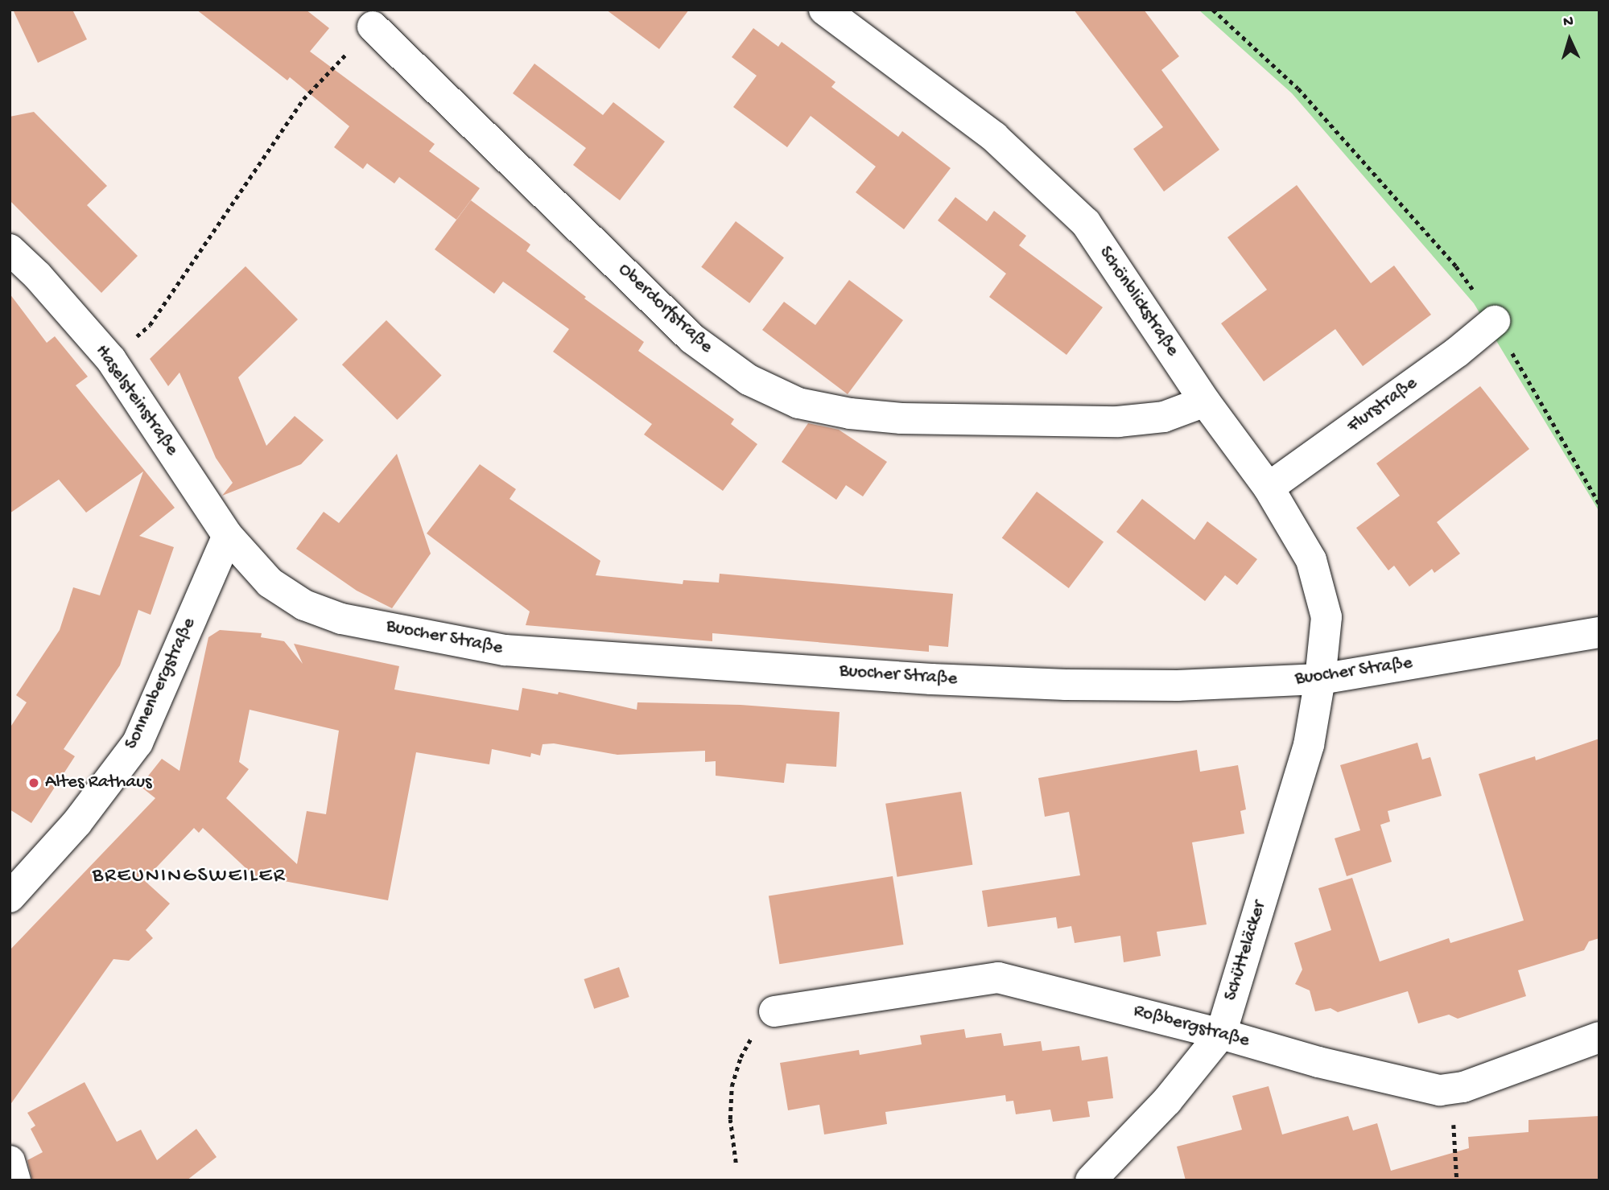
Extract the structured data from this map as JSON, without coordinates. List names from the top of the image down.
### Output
{
  "streets": {
    "street": [
      "Schönblickstraße",
      "Oberdorfstraße",
      "Haselsteinstraße",
      "Flurstraße",
      "Buocher Straße",
      "Sonnenbergstraße",
      "Schütteläcker",
      "Roßbergstraße"
    ]
  },
  "crossings": [
    ["Schönblickstraße", "Oberdorfstraße"],
    ["Schönblickstraße", "Flurstraße"],
    ["Schönblickstraße", "Buocher Straße"],
    ["Schönblickstraße", "Schütteläcker"],
    ["Haselsteinstraße", "Buocher Straße"],
    ["Haselsteinstraße", "Sonnenbergstraße"],
    ["Buocher Straße", "Sonnenbergstraße"],
    ["Buocher Straße", "Schütteläcker"],
    ["Schütteläcker", "Roßbergstraße"]
  ],
  "districts": ["BREUNINGSWEILER"],
  "places": ["Altes Rathaus"],
  "north": "top"
}
